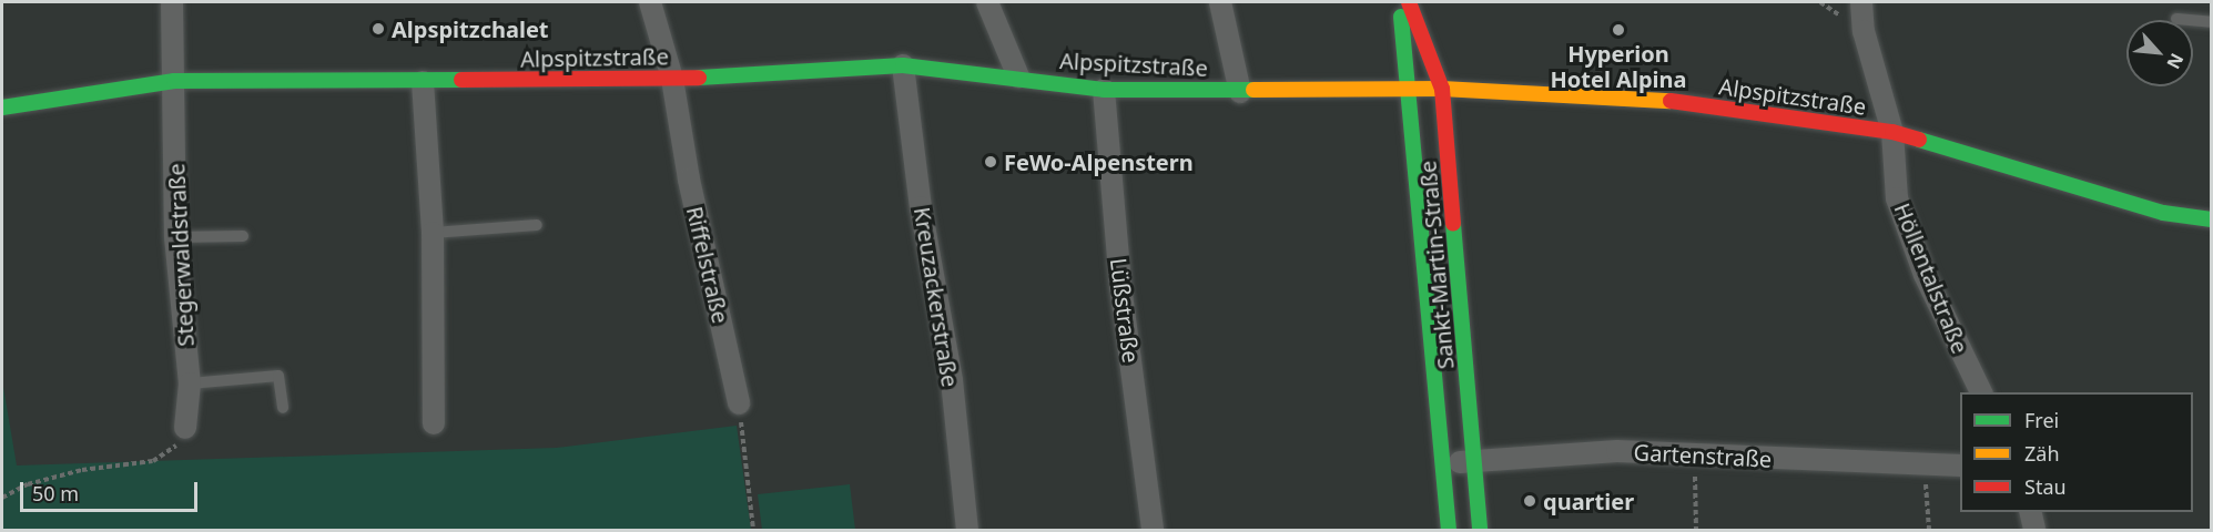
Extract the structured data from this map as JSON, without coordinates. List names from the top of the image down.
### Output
{
  "streets": {
    "street": [
      "Alpspitzstraße",
      "Stegerwaldstraße",
      "Riffelstraße",
      "Sankt-Martin-Straße",
      "Höllentalstraße",
      "Kreuzackerstraße",
      "Lüßstraße",
      "Gartenstraße"
    ]
  },
  "crossings": [
    ["Alpspitzstraße", "Stegerwaldstraße"],
    ["Alpspitzstraße", "Riffelstraße"],
    ["Alpspitzstraße", "Sankt-Martin-Straße"],
    ["Alpspitzstraße", "Höllentalstraße"],
    ["Alpspitzstraße", "Kreuzackerstraße"],
    ["Alpspitzstraße", "Lüßstraße"],
    ["Sankt-Martin-Straße", "Gartenstraße"]
  ],
  "places": [
    "Alpspitzchalet",
    "Hyperion Hotel Alpina",
    "FeWo-Alpenstern",
    "quartier"
  ],
  "legend": ["Frei", "Zäh", "Stau"],
  "scale_bar": "50 m",
  "north": "bottom right"
}
